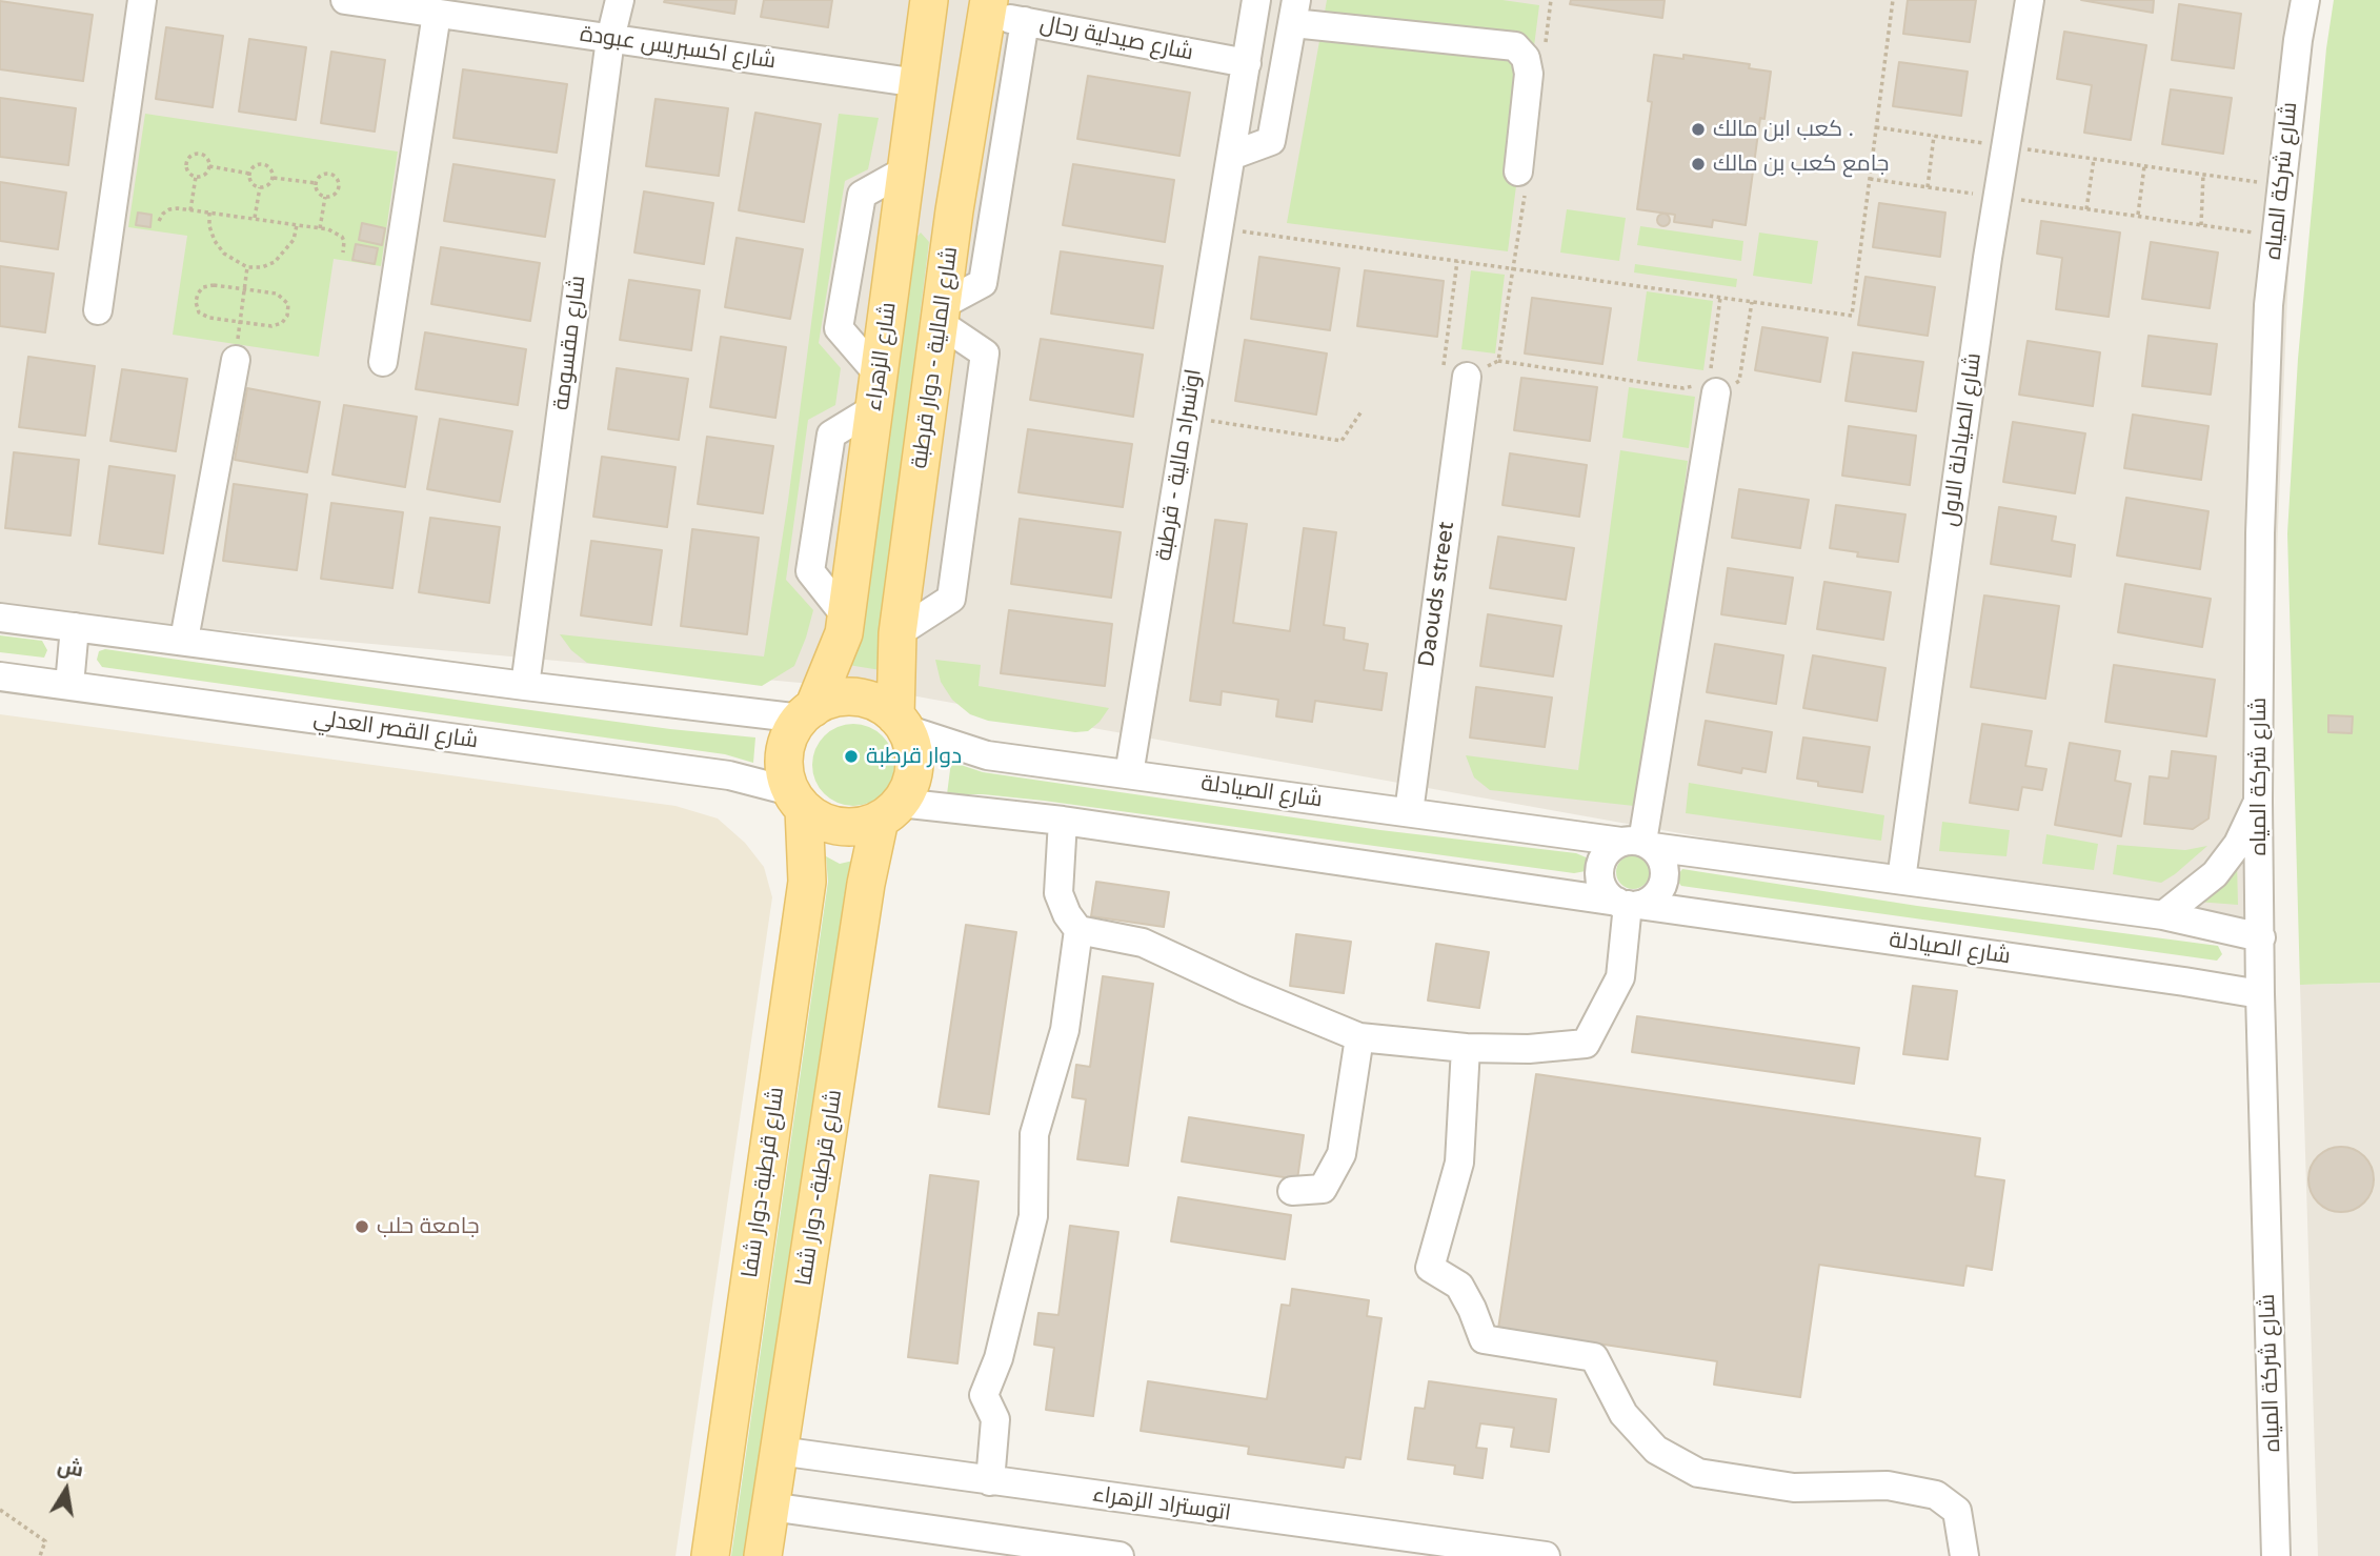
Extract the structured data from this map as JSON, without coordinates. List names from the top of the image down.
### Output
{
  "streets": {
    "main road": [
      "شارع الزهراء",
      "شارع المالية - دوار قرطبة",
      "شارع قرطبة-دوار شفا",
      "شارع قرطبة- دوار شفا"
    ],
    "street": [
      "شارع صيدلية رحال",
      "شارع اكسبريس عبودة",
      "شارع شركة المياه",
      "شارع مقسومة",
      "شارع الصيادلة الاول",
      "اوتسراد مالية - قرطبة",
      "Daouds street",
      "شارع القصر العدلي",
      "شارع الصيادلة",
      "اتوستراد الزهراء"
    ]
  },
  "crossings": [
    ["شارع صيدلية رحال", "شارع المالية - دوار قرطبة"],
    ["شارع صيدلية رحال", "اوتسراد مالية - قرطبة"],
    ["شارع اكسبريس عبودة", "شارع مقسومة"],
    ["شارع اكسبريس عبودة", "شارع الزهراء"],
    ["شارع شركة المياه", "شارع الصيادلة"],
    ["شارع الزهراء", "شارع المالية - دوار قرطبة"],
    ["شارع الزهراء", "شارع القصر العدلي"],
    ["شارع الزهراء", "شارع الصيادلة"],
    ["شارع الزهراء", "شارع قرطبة-دوار شفا"],
    ["شارع الزهراء", "شارع قرطبة- دوار شفا"],
    ["شارع المالية - دوار قرطبة", "شارع القصر العدلي"],
    ["شارع المالية - دوار قرطبة", "شارع الصيادلة"],
    ["شارع المالية - دوار قرطبة", "شارع قرطبة-دوار شفا"],
    ["شارع المالية - دوار قرطبة", "شارع قرطبة- دوار شفا"],
    ["شارع الصيادلة الاول", "شارع الصيادلة"],
    ["اوتسراد مالية - قرطبة", "شارع الصيادلة"],
    ["Daouds street", "شارع الصيادلة"],
    ["شارع القصر العدلي", "شارع الصيادلة"],
    ["شارع القصر العدلي", "شارع قرطبة-دوار شفا"],
    ["شارع القصر العدلي", "شارع قرطبة- دوار شفا"],
    ["شارع الصيادلة", "شارع قرطبة-دوار شفا"],
    ["شارع الصيادلة", "شارع قرطبة- دوار شفا"],
    ["شارع قرطبة-دوار شفا", "شارع قرطبة- دوار شفا"],
    ["شارع قرطبة- دوار شفا", "اتوستراد الزهراء"]
  ],
  "places": [
    "كعب ابن مالك .",
    "جامع كعب بن مالك",
    "دوار قرطبة",
    "جامعة حلب"
  ],
  "north": "top"
}
